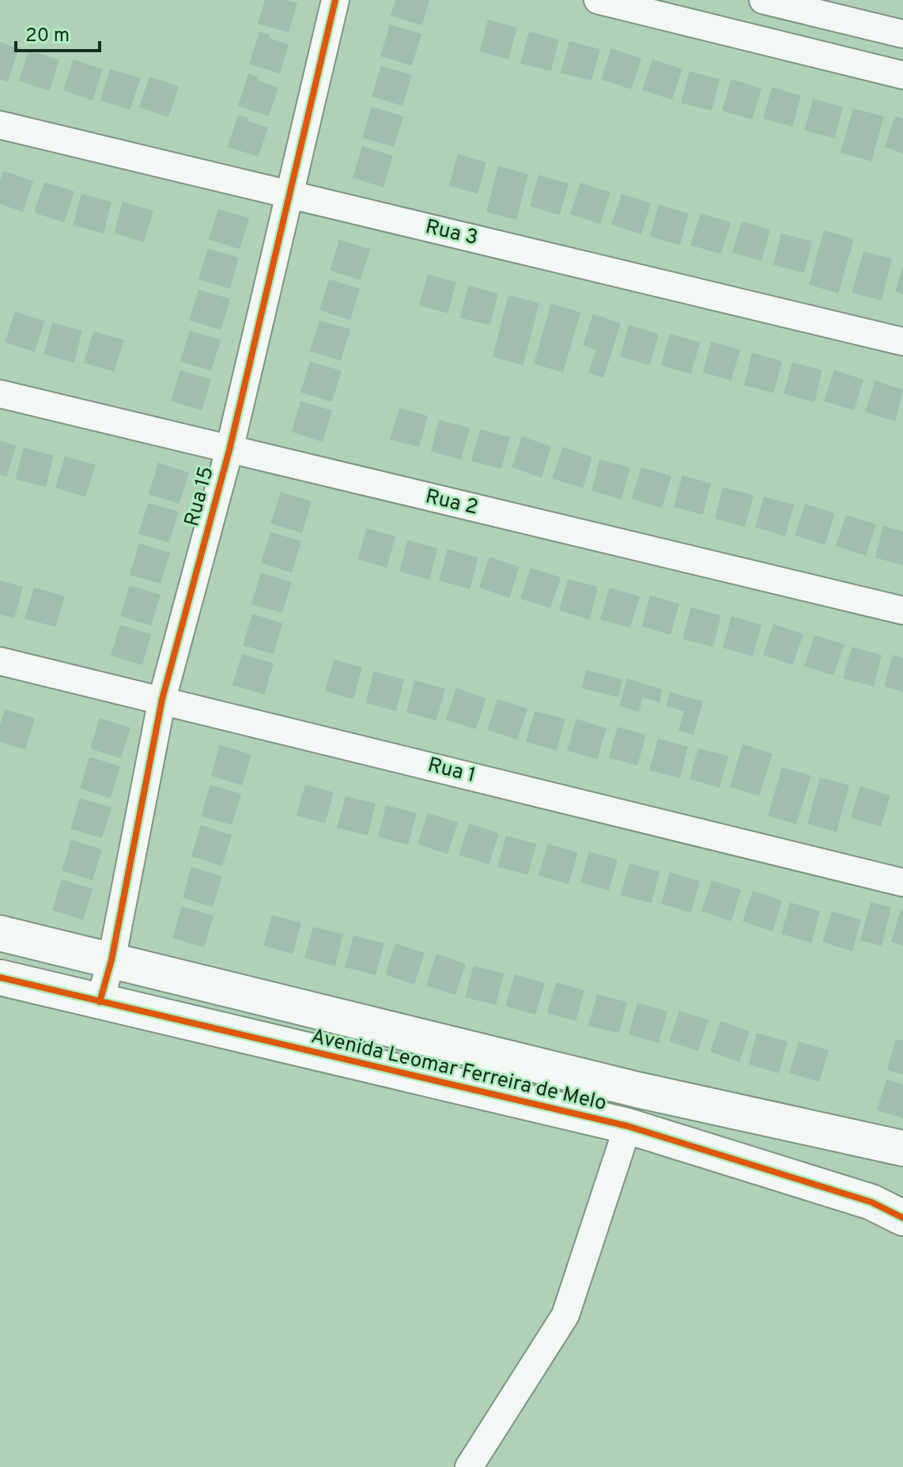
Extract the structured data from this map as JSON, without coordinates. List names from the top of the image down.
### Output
{
  "streets": {
    "street": [
      "Rua 3",
      "Rua 15",
      "Rua 2",
      "Rua 1",
      "Avenida Leomar Ferreira de Melo"
    ]
  },
  "crossings": [
    ["Rua 3", "Rua 15"],
    ["Rua 15", "Rua 2"],
    ["Rua 15", "Rua 1"],
    ["Rua 15", "Avenida Leomar Ferreira de Melo"]
  ],
  "scale_bar": "20 m"
}
